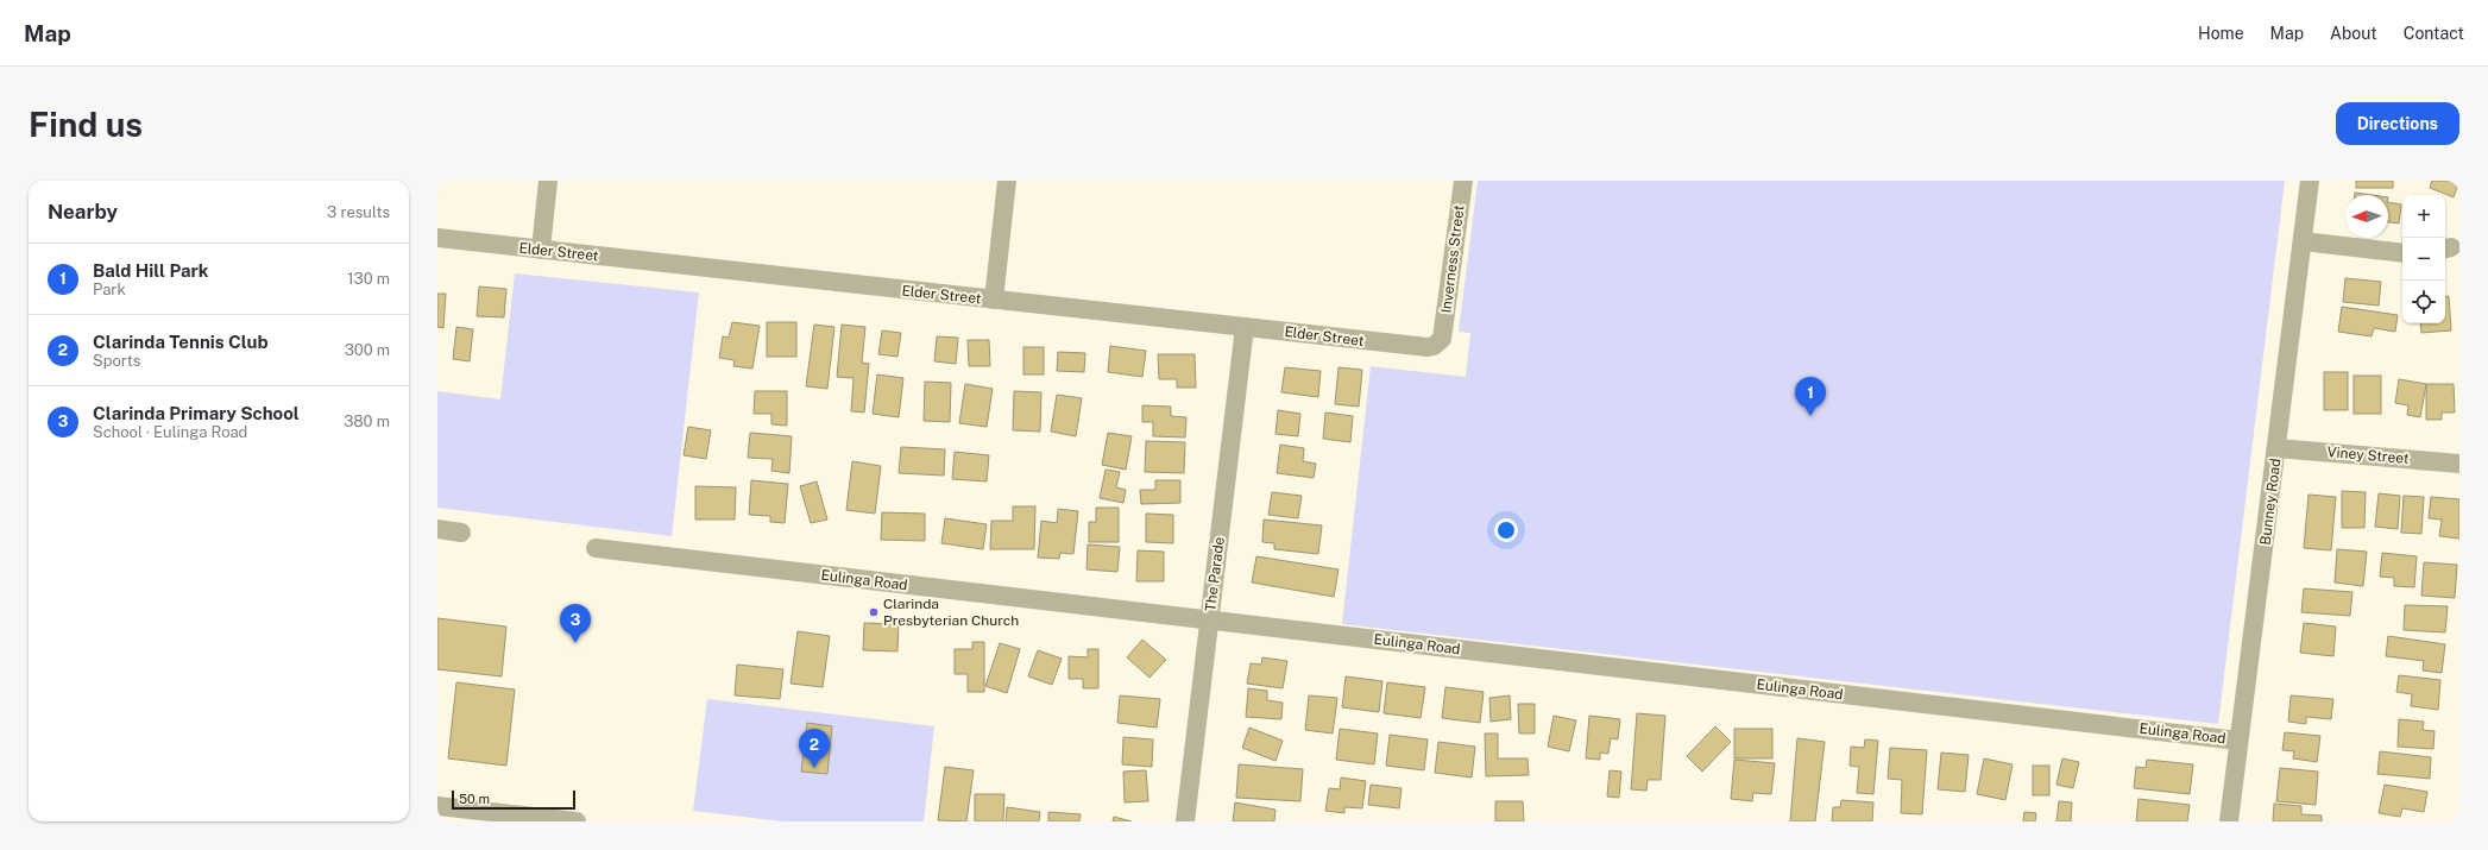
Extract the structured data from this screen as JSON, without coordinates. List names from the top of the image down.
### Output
{
  "streets": {
    "street": [
      "Elder Street",
      "Inverness Street",
      "Viney Street",
      "Bunney Road",
      "The Parade",
      "Eulinga Road"
    ]
  },
  "crossings": [
    ["Elder Street", "Inverness Street"],
    ["Elder Street", "The Parade"],
    ["Viney Street", "Bunney Road"],
    ["Bunney Road", "Eulinga Road"],
    ["The Parade", "Eulinga Road"]
  ],
  "places": ["Clarinda Presbyterian Church"],
  "scale_bar": "50 m",
  "north": "left",
  "page": {
    "header": "Map",
    "nav": [
      "Home",
      "Map",
      "About",
      "Contact"
    ],
    "buttons": "Directions",
    "title": "Find us",
    "heading": ["Nearby", "3 results"],
    "map_buttons": ["+", "−"],
    "list": [
      {
        "mark": "1",
        "name": "Bald Hill Park",
        "note": "Park",
        "value": "130 m"
      },
      {
        "mark": "2",
        "name": "Clarinda Tennis Club",
        "note": "Sports",
        "value": "300 m"
      },
      {
        "mark": "3",
        "name": "Clarinda Primary School",
        "note": "School · Eulinga Road",
        "value": "380 m"
      }
    ],
    "pins": ["1", "3", "2"],
    "scale": "50 m"
  }
}
